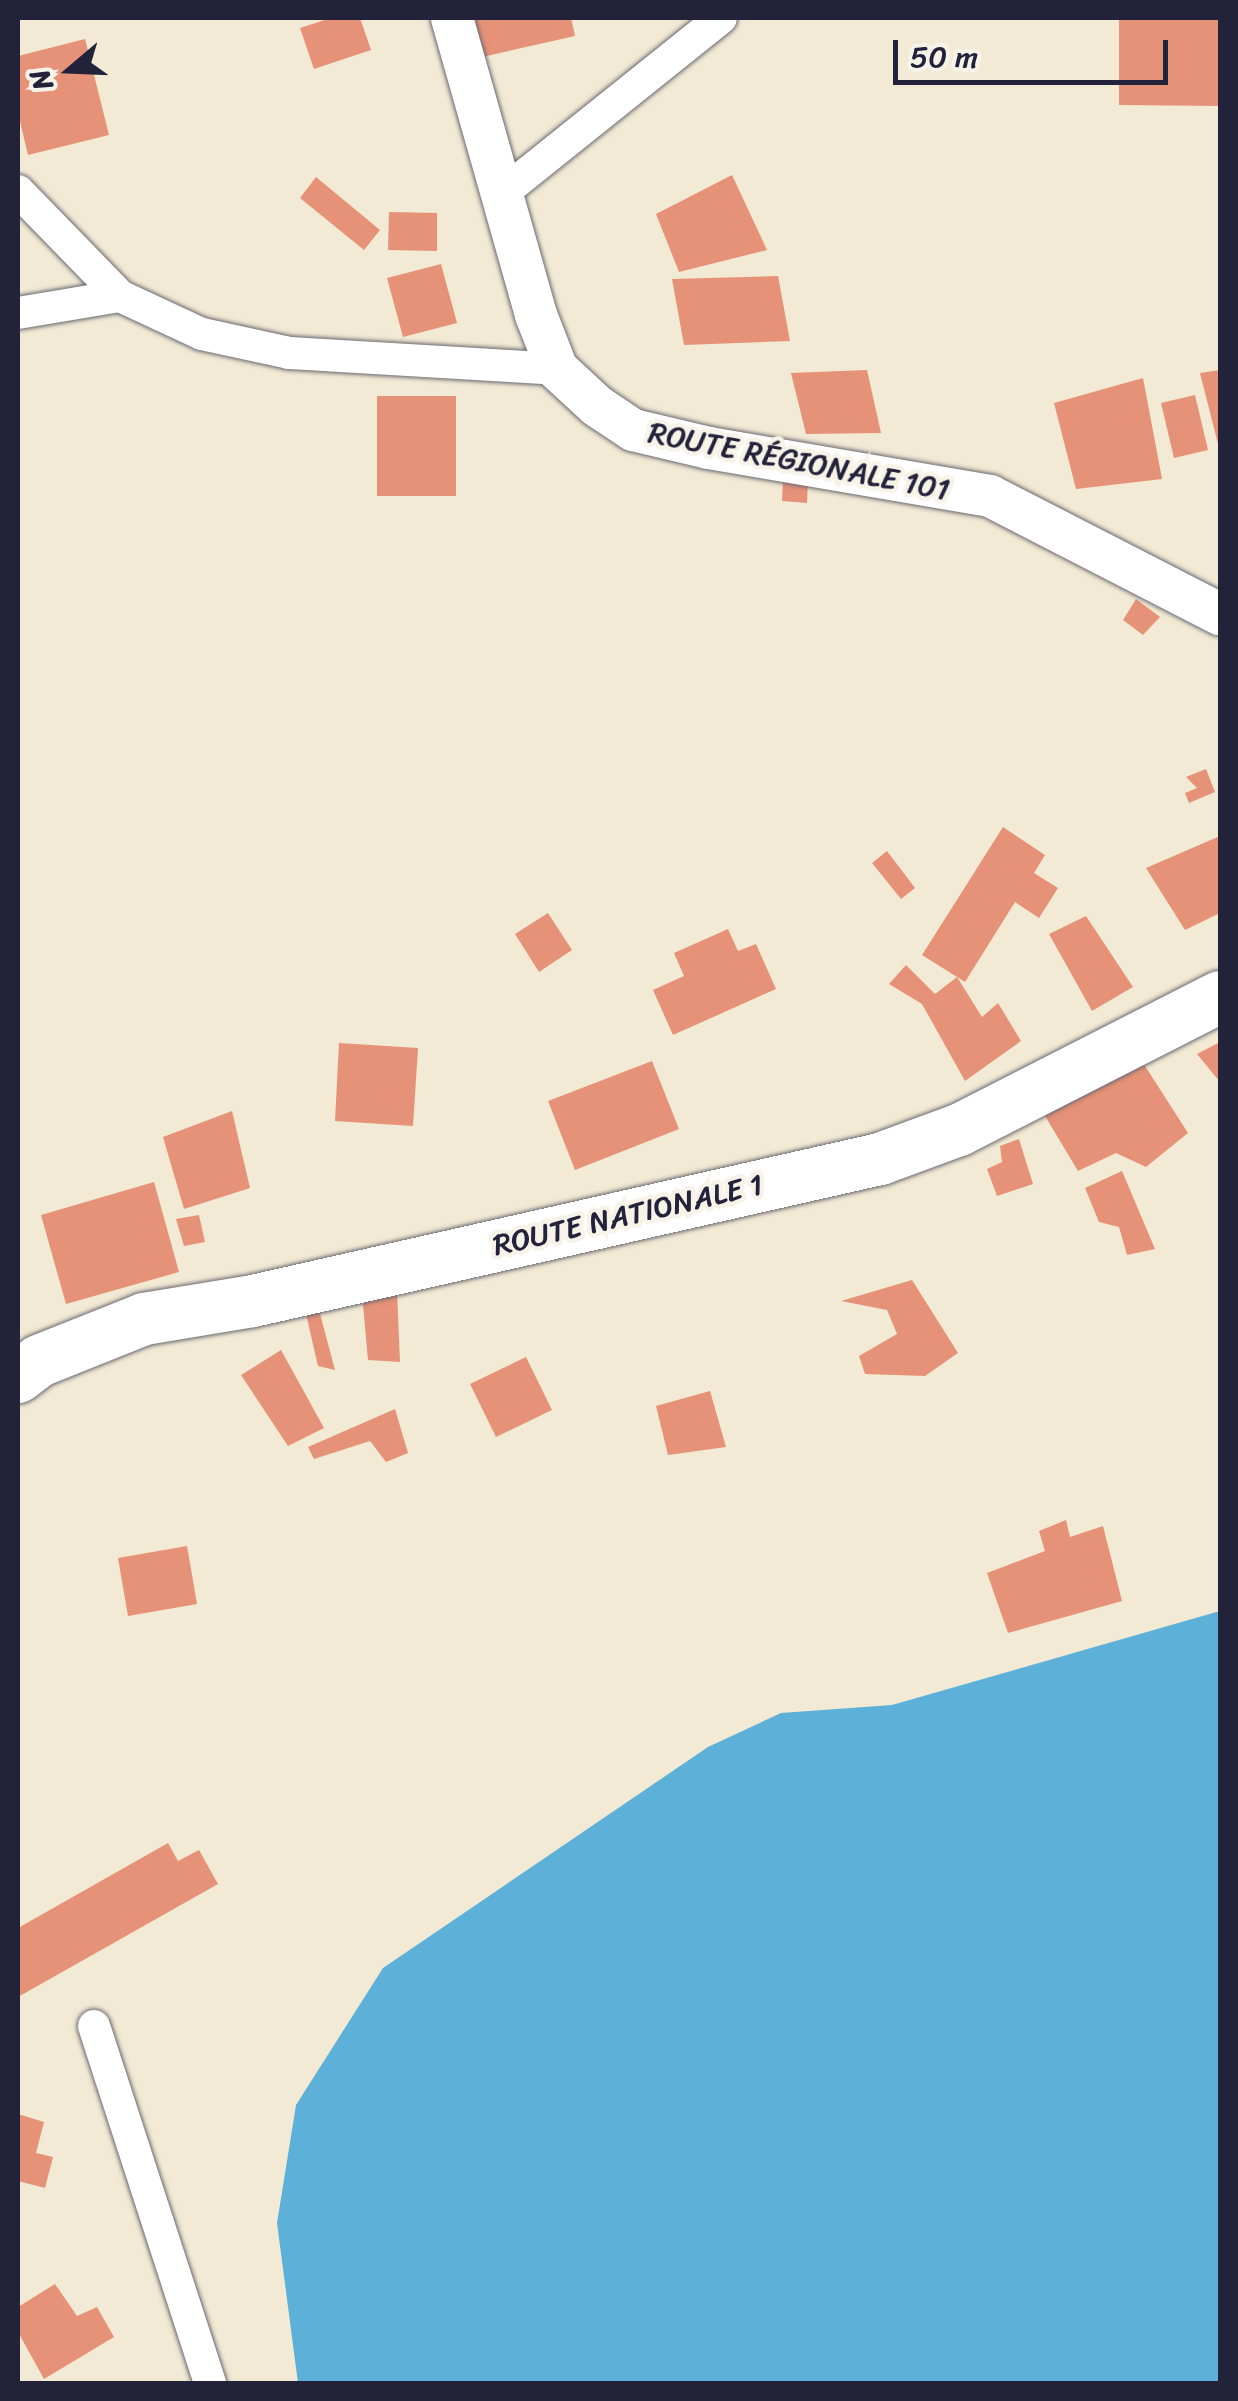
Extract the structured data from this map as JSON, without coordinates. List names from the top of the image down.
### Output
{
  "streets": {
    "main road": ["ROUTE NATIONALE 1"],
    "street": ["ROUTE RÉGIONALE 101"]
  },
  "scale_bar": "50 m",
  "north": "left"
}
